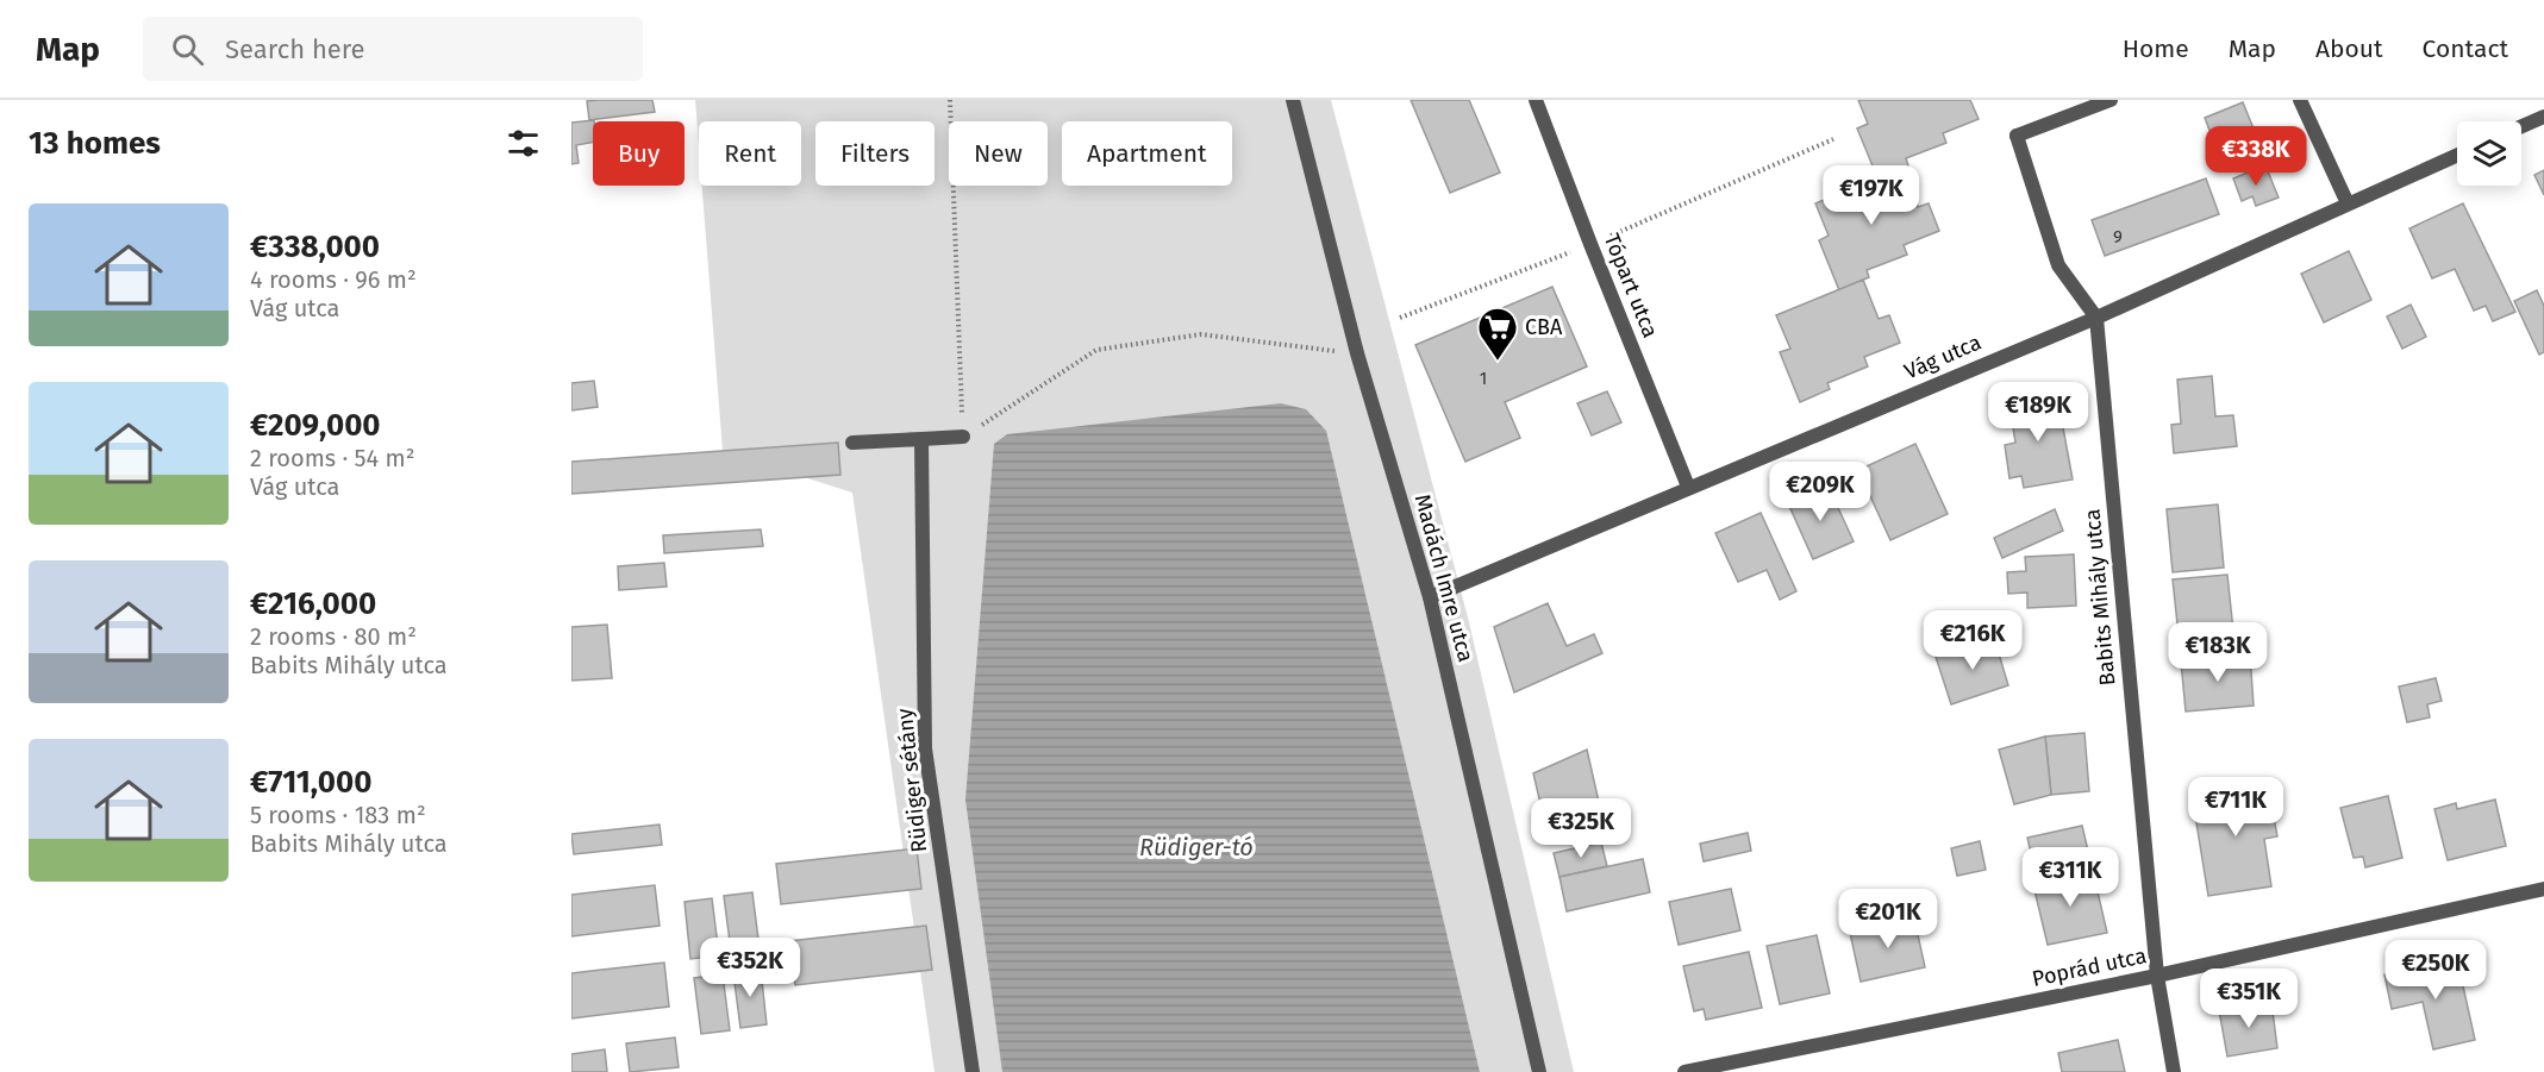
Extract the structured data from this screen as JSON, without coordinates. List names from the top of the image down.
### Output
{
  "streets": {
    "street": [
      "Tópart utca",
      "Vág utca",
      "Madách Imre utca",
      "Babits Mihály utca",
      "Rüdiger sétány",
      "Poprád utca"
    ]
  },
  "crossings": [
    ["Tópart utca", "Vág utca"],
    ["Vág utca", "Madách Imre utca"],
    ["Vág utca", "Babits Mihály utca"],
    ["Babits Mihály utca", "Poprád utca"]
  ],
  "water": ["Rüdiger-tó"],
  "places": {
    "supermarket": ["CBA"]
  },
  "house_numbers": ["9", "1"],
  "page": {
    "header": "Map",
    "search": "Search here",
    "nav": [
      "Home",
      "Map",
      "About",
      "Contact"
    ],
    "heading": "13 homes",
    "chip": [
      "Buy",
      "Rent",
      "Filters",
      "New",
      "Apartment"
    ],
    "price": [
      "€338K",
      "€197K",
      "€189K",
      "€209K",
      "€216K",
      "€183K",
      "€711K",
      "€325K",
      "€311K",
      "€201K",
      "€352K",
      "€250K",
      "€351K"
    ],
    "list": [
      {
        "name": "€338,000",
        "note": "4 rooms · 96 m² · Vág utca"
      },
      {
        "name": "€209,000",
        "note": "2 rooms · 54 m² · Vág utca"
      },
      {
        "name": "€216,000",
        "note": "2 rooms · 80 m² · Babits Mihály utca"
      },
      {
        "name": "€711,000",
        "note": "5 rooms · 183 m² · Babits Mihály utca"
      }
    ]
  }
}
